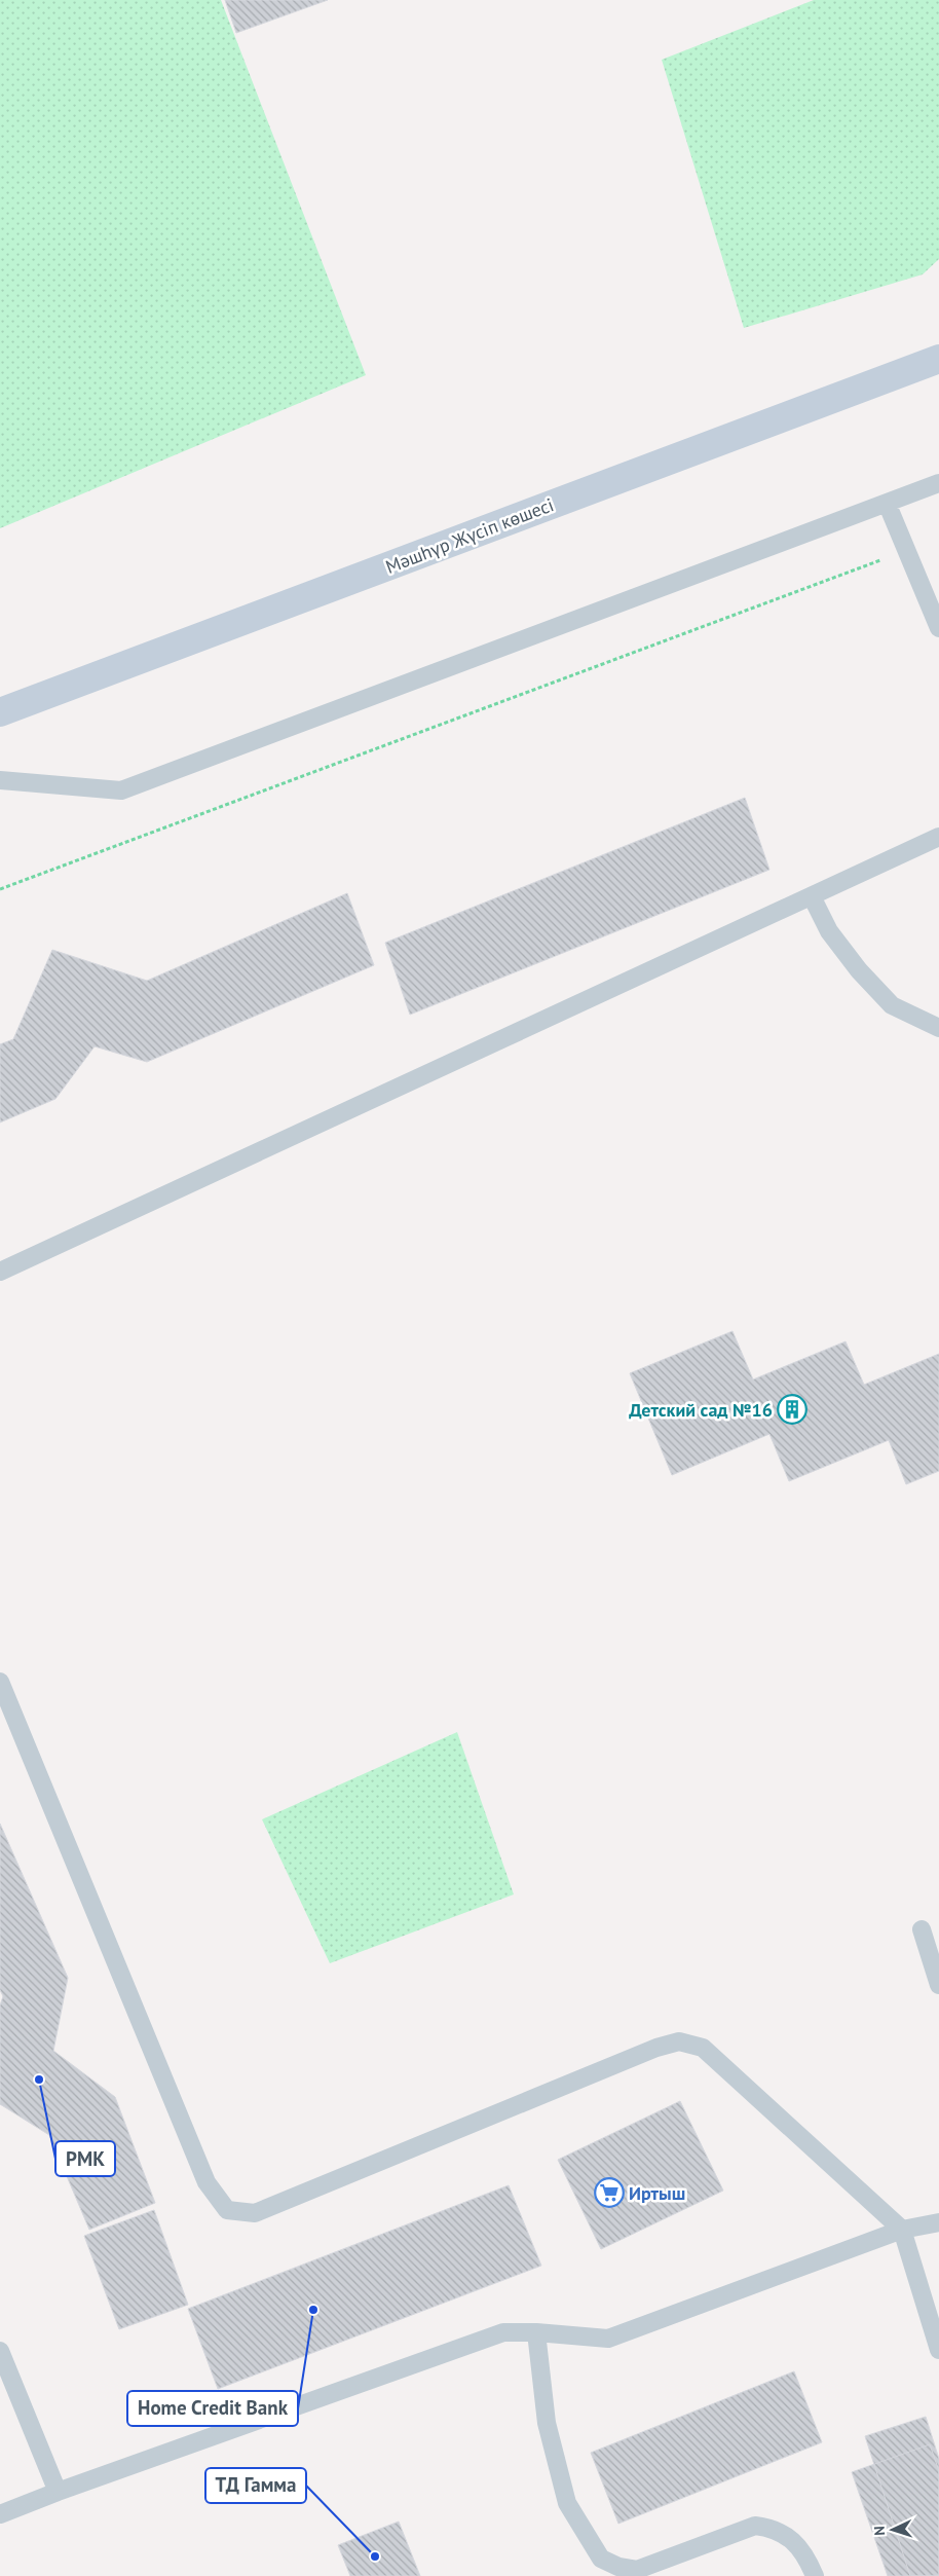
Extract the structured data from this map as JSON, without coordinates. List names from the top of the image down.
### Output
{
  "streets": {
    "main road": ["Мәшһүр Жүсіп көшесі"]
  },
  "places": {
    "building": ["Детский сад №16"],
    "other": ["РМК", "Home Credit Bank", "ТД Гамма"],
    "supermarket": ["Иртыш"]
  },
  "north": "left"
}
